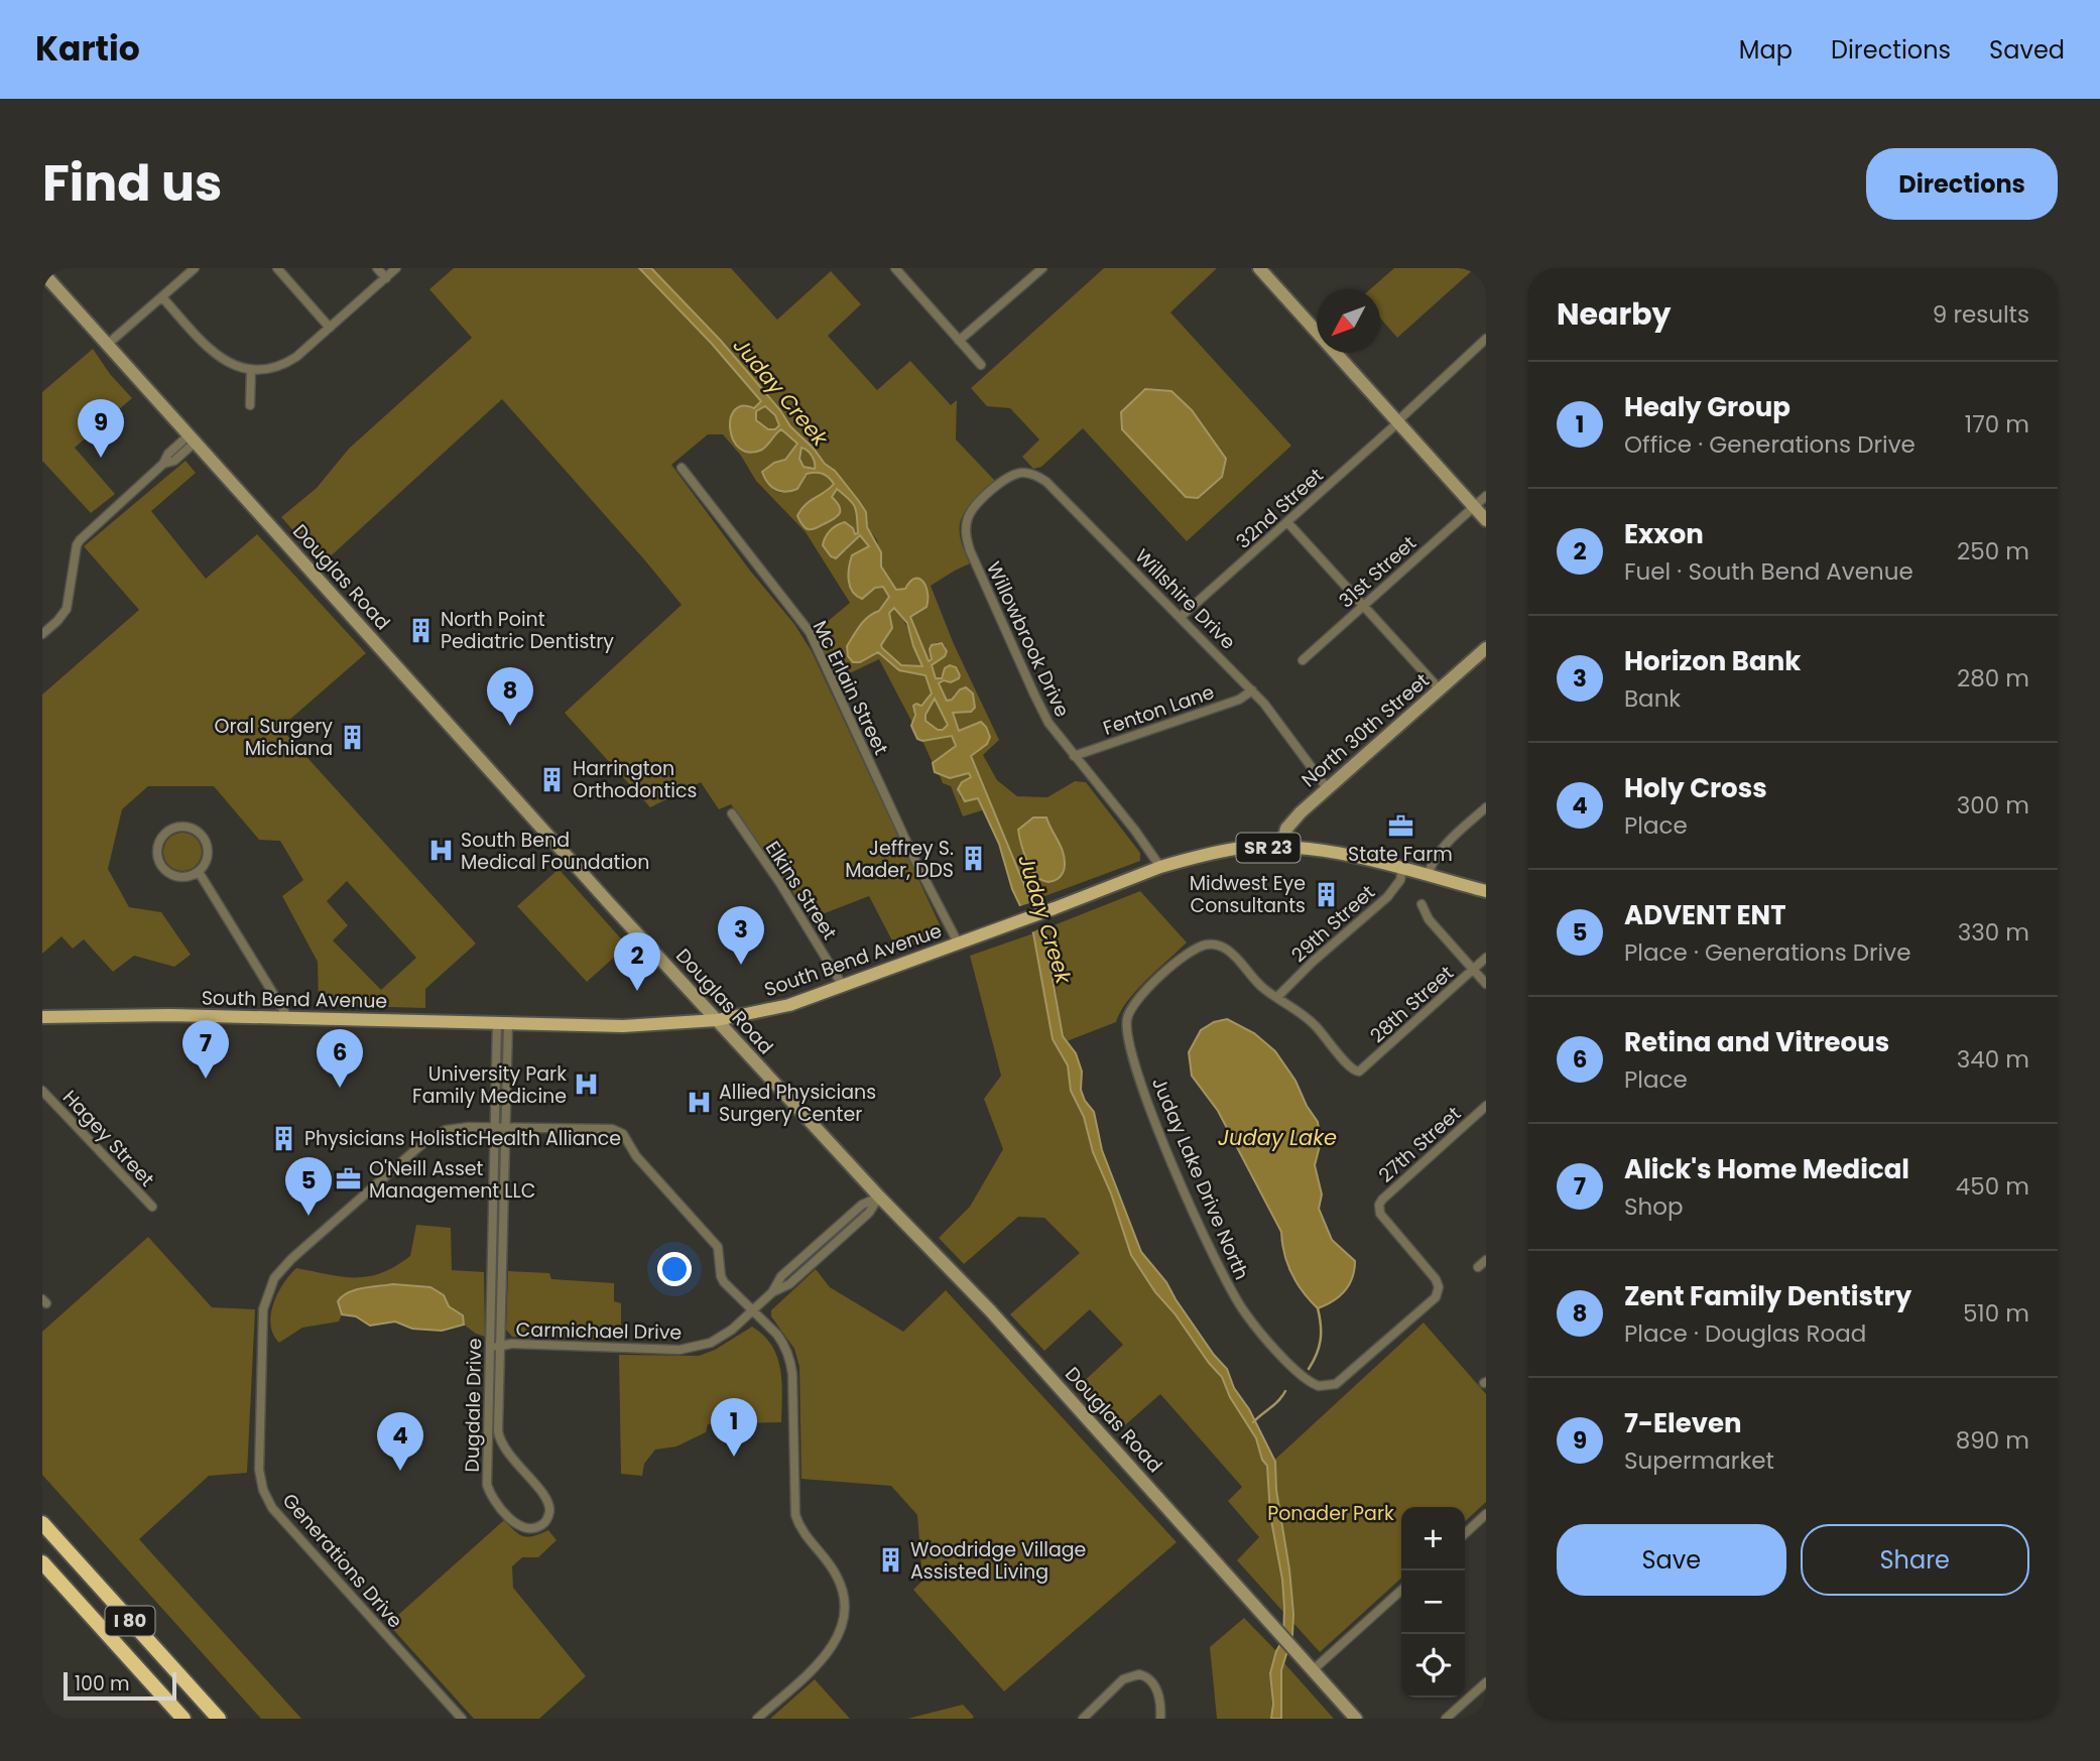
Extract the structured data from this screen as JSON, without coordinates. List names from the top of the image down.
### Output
{
  "streets": {
    "highway": ["I 80"],
    "main road": ["SR 23", "South Bend Avenue"],
    "street": [
      "32nd Street",
      "31st Street",
      "Douglas Road",
      "Willshire Drive",
      "Willowbrook Drive",
      "Mc Erlain Street",
      "Fenton Lane",
      "North 30th Street",
      "Elkins Street",
      "29th Street",
      "28th Street",
      "Hagey Street",
      "27th Street",
      "Juday Lake Drive North",
      "Carmichael Drive",
      "Dugdale Drive",
      "Generations Drive"
    ]
  },
  "crossings": [
    ["32nd Street", "Willshire Drive"],
    ["Douglas Road", "South Bend Avenue"],
    ["Douglas Road", "Carmichael Drive"],
    ["Willshire Drive", "Willowbrook Drive"],
    ["Willshire Drive", "Fenton Lane"],
    ["Willshire Drive", "North 30th Street"],
    ["Willowbrook Drive", "Fenton Lane"],
    ["Willowbrook Drive", "South Bend Avenue"],
    ["Mc Erlain Street", "South Bend Avenue"],
    ["North 30th Street", "South Bend Avenue"],
    ["Elkins Street", "South Bend Avenue"],
    ["29th Street", "South Bend Avenue"],
    ["29th Street", "28th Street"],
    ["29th Street", "Juday Lake Drive North"],
    ["South Bend Avenue", "Dugdale Drive"],
    ["28th Street", "Juday Lake Drive North"],
    ["27th Street", "Juday Lake Drive North"],
    ["Carmichael Drive", "Dugdale Drive"],
    ["Carmichael Drive", "Generations Drive"],
    ["Dugdale Drive", "Generations Drive"]
  ],
  "water": ["Juday Creek", "Juday Lake"],
  "parks": ["Ponader Park"],
  "places": {
    "building": [
      "North Point Pediatric Dentistry",
      "Oral Surgery Michiana",
      "Harrington Orthodontics",
      "Jeffrey S. Mader, DDS",
      "Midwest Eye Consultants",
      "Physicians HolisticHealth Alliance",
      "Woodridge Village Assisted Living"
    ],
    "office": ["State Farm", "O'Neill Asset Management LLC"],
    "hospital": ["South Bend Medical Foundation", "University Park Family Medicine", "Allied Physicians Surgery Center"]
  },
  "scale_bar": "100 m",
  "north": "bottom left",
  "page": {
    "header": "Kartio",
    "nav": ["Map", "Directions", "Saved"],
    "title": "Find us",
    "buttons": [
      "Directions",
      ["Save", "Share"]
    ],
    "heading": ["Nearby", "9 results"],
    "list": [
      {
        "mark": "1",
        "name": "Healy Group",
        "note": "Office · Generations Drive",
        "value": "170 m"
      },
      {
        "mark": "2",
        "name": "Exxon",
        "note": "Fuel · South Bend Avenue",
        "value": "250 m"
      },
      {
        "mark": "3",
        "name": "Horizon Bank",
        "note": "Bank",
        "value": "280 m"
      },
      {
        "mark": "4",
        "name": "Holy Cross",
        "note": "Place",
        "value": "300 m"
      },
      {
        "mark": "5",
        "name": "ADVENT ENT",
        "note": "Place · Generations Drive",
        "value": "330 m"
      },
      {
        "mark": "6",
        "name": "Retina and Vitreous",
        "note": "Place",
        "value": "340 m"
      },
      {
        "mark": "7",
        "name": "Alick's Home Medical",
        "note": "Shop",
        "value": "450 m"
      },
      {
        "mark": "8",
        "name": "Zent Family Dentistry",
        "note": "Place · Douglas Road",
        "value": "510 m"
      },
      {
        "mark": "9",
        "name": "7-Eleven",
        "note": "Supermarket",
        "value": "890 m"
      }
    ],
    "pins": [
      "9",
      "8",
      "3",
      "2",
      "7",
      "6",
      "5",
      "1",
      "4"
    ],
    "map_buttons": ["+", "−"],
    "scale": "100 m"
  }
}
